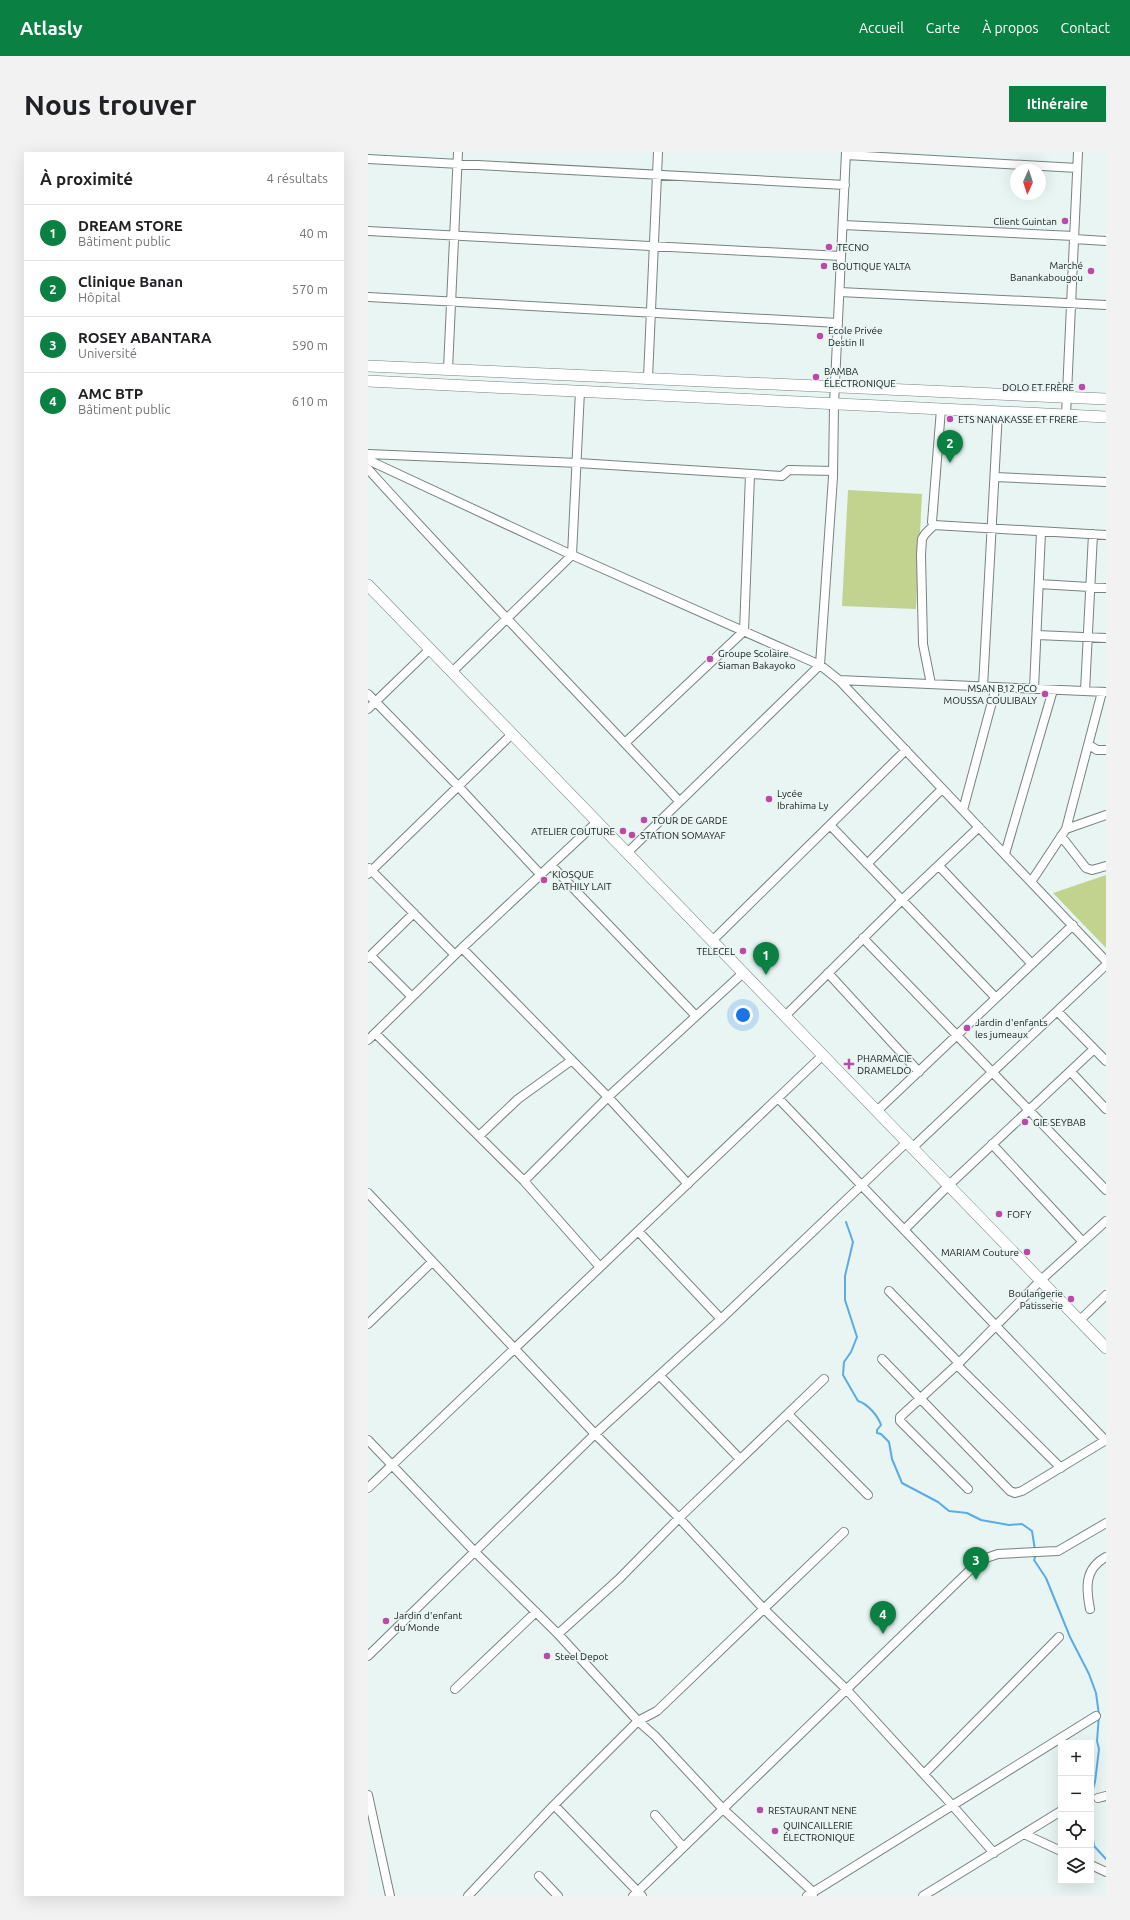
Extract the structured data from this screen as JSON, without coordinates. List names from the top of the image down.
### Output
{
  "places": {
    "other": [
      "Client Guintan",
      "TECNO",
      "BOUTIQUE YALTA",
      "Marché Banankabougou",
      "Ecole Privée Destin II",
      "BAMBA ÉLECTRONIQUE",
      "DOLO ET FRÈRE",
      "ETS NANAKASSE ET FRERE",
      "Groupe Scolaire Siaman Bakayoko",
      "MSAN B12 PCO MOUSSA COULIBALY",
      "Lycée Ibrahima Ly",
      "TOUR DE GARDE",
      "ATELIER COUTURE",
      "STATION SOMAYAF",
      "KIOSQUE BATHILY LAIT",
      "TELECEL",
      "Jardin d'enfants les jumeaux",
      "GIE SEYBAB",
      "FOFY",
      "MARIAM Couture",
      "Boulangerie Patisserie",
      "Jardin d'enfant du Monde",
      "Steel Depot",
      "RESTAURANT NENE",
      "QUINCAILLERIE ÉLECTRONIQUE"
    ],
    "health": ["PHARMACIE DRAMELDO"]
  },
  "north": "bottom",
  "page": {
    "header": "Atlasly",
    "nav": [
      "Accueil",
      "Carte",
      "À propos",
      "Contact"
    ],
    "buttons": "Itinéraire",
    "title": "Nous trouver",
    "heading": ["À proximité", "4 résultats"],
    "list": [
      {
        "mark": "1",
        "name": "DREAM STORE",
        "note": "Bâtiment public",
        "value": "40 m"
      },
      {
        "mark": "2",
        "name": "Clinique Banan",
        "note": "Hôpital",
        "value": "570 m"
      },
      {
        "mark": "3",
        "name": "ROSEY ABANTARA",
        "note": "Université",
        "value": "590 m"
      },
      {
        "mark": "4",
        "name": "AMC BTP",
        "note": "Bâtiment public",
        "value": "610 m"
      }
    ],
    "pins": [
      "2",
      "1",
      "3",
      "4"
    ],
    "map_buttons": ["+", "−"]
  }
}
